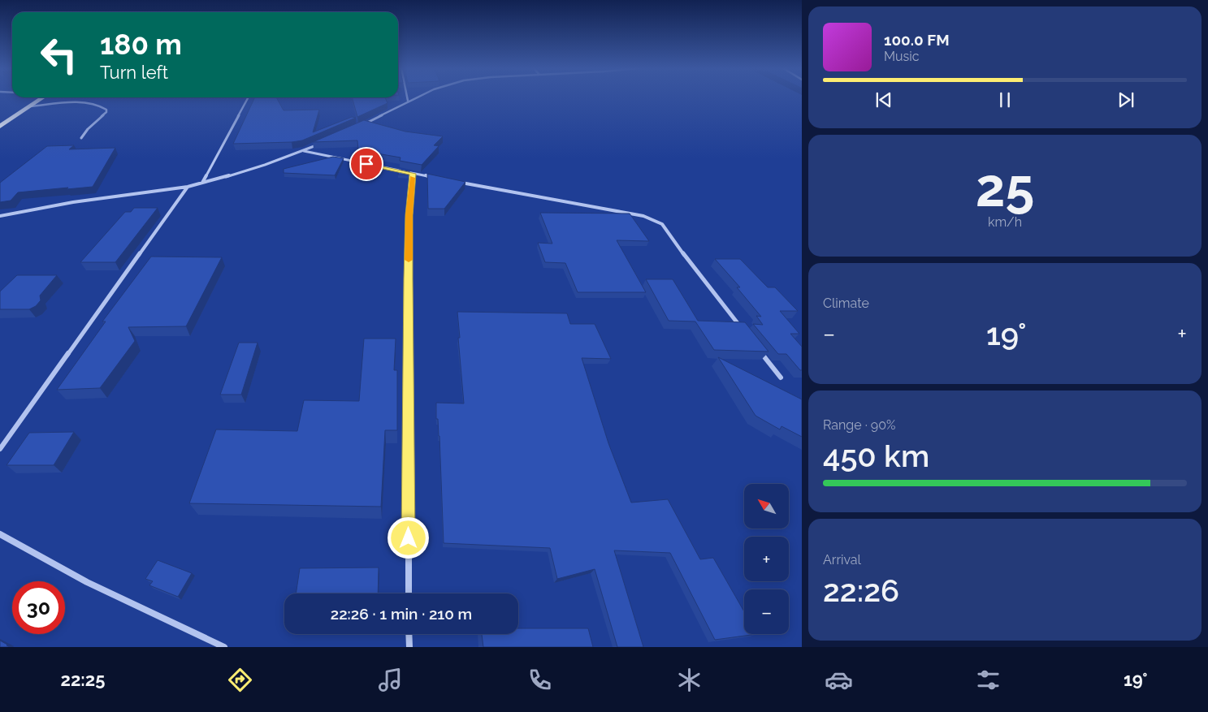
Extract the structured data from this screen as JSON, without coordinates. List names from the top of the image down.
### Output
{
  "north": "top left",
  "page": {
    "turn": ["180 m", "Turn left"],
    "song": ["100.0 FM", "Music"],
    "tile": [
      ["25", "km/h"],
      "Climate",
      ["Range · 90%", "450 km"],
      ["Arrival", "22:26"]
    ],
    "heat": ["−", "19°", "+"],
    "map_buttons": ["+", "−"],
    "limit": "30",
    "trip": "22:26 · 1 min · 210 m",
    "tabs": ["22:25", "19°"]
  }
}
